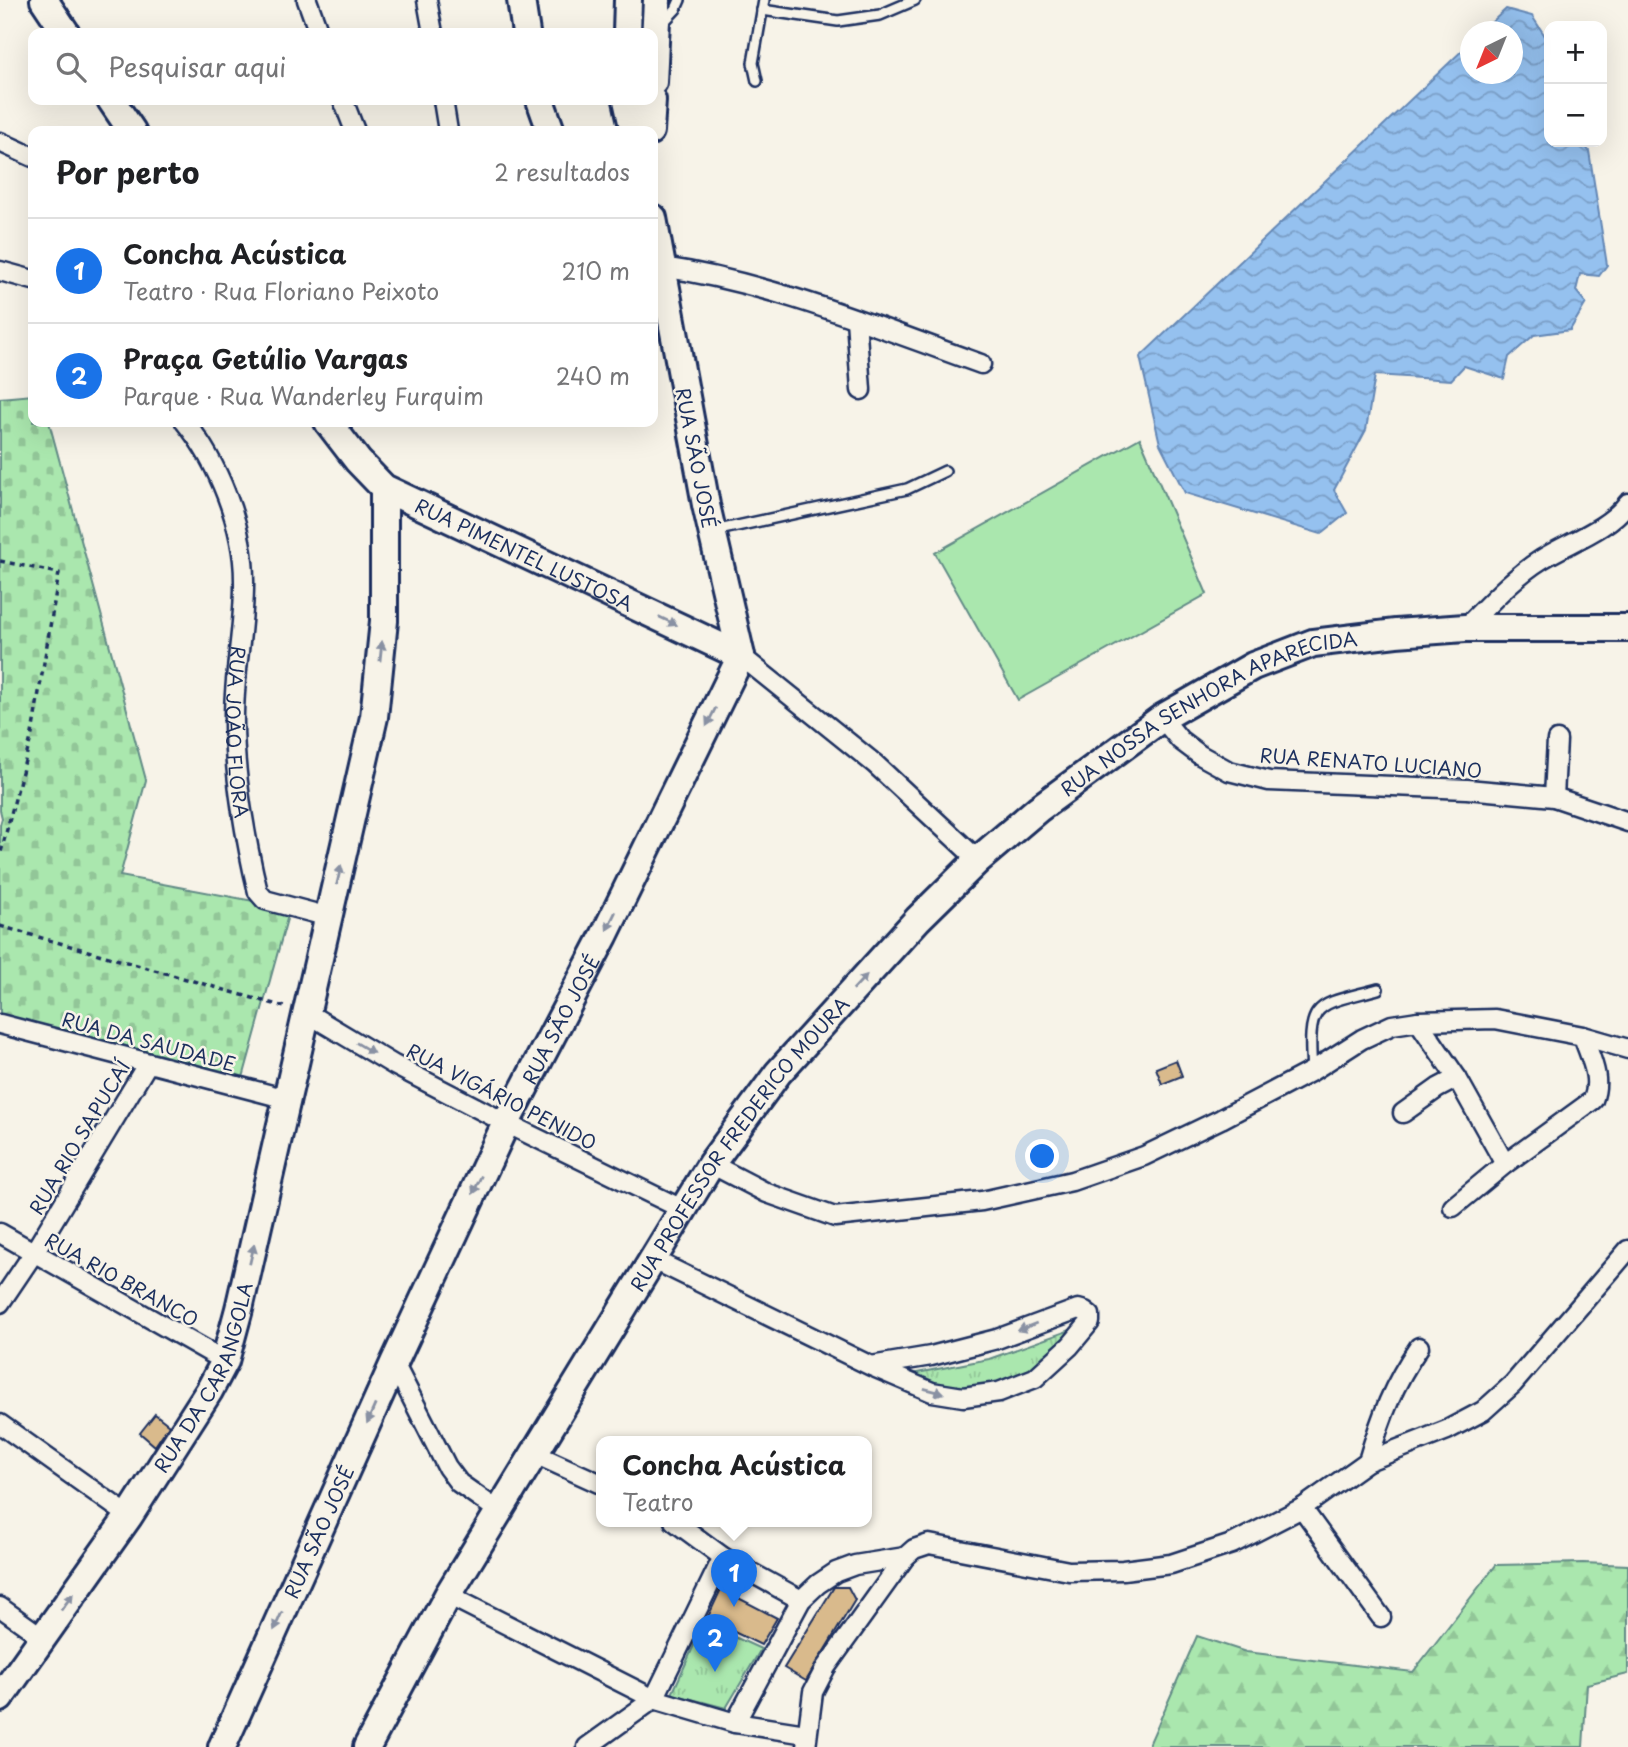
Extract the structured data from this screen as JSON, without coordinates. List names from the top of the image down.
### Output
{
  "streets": {
    "main road": [
      "RUA SÃO JOSÉ",
      "RUA PIMENTEL LUSTOSA",
      "RUA NOSSA SENHORA APARECIDA",
      "RUA PROFESSOR FREDERICO MOURA",
      "RUA DA CARANGOLA"
    ],
    "street": [
      "RUA JOÃO FLORA",
      "RUA RENATO LUCIANO",
      "RUA DA SAUDADE",
      "RUA VIGÁRIO PENIDO",
      "RUA RIO SAPUCAÍ",
      "RUA RIO BRANCO"
    ]
  },
  "crossings": [
    ["RUA SÃO JOSÉ", "RUA PIMENTEL LUSTOSA"],
    ["RUA SÃO JOSÉ", "RUA VIGÁRIO PENIDO"],
    ["RUA NOSSA SENHORA APARECIDA", "RUA RENATO LUCIANO"],
    ["RUA NOSSA SENHORA APARECIDA", "RUA PROFESSOR FREDERICO MOURA"],
    ["RUA DA SAUDADE", "RUA RIO SAPUCAÍ"],
    ["RUA DA SAUDADE", "RUA DA CARANGOLA"],
    ["RUA VIGÁRIO PENIDO", "RUA PROFESSOR FREDERICO MOURA"],
    ["RUA VIGÁRIO PENIDO", "RUA DA CARANGOLA"],
    ["RUA RIO SAPUCAÍ", "RUA RIO BRANCO"],
    ["RUA RIO BRANCO", "RUA DA CARANGOLA"]
  ],
  "one_way": [
    "RUA SÃO JOSÉ",
    "RUA PIMENTEL LUSTOSA",
    "RUA VIGÁRIO PENIDO",
    "RUA PROFESSOR FREDERICO MOURA",
    "RUA DA CARANGOLA"
  ],
  "north": "bottom left",
  "page": {
    "map_buttons": ["+", "−"],
    "search": "Pesquisar aqui",
    "heading": ["Por perto", "2 resultados"],
    "list": [
      {
        "mark": "1",
        "name": "Concha Acústica",
        "note": "Teatro · Rua Floriano Peixoto",
        "value": "210 m"
      },
      {
        "mark": "2",
        "name": "Praça Getúlio Vargas",
        "note": "Parque · Rua Wanderley Furquim",
        "value": "240 m"
      }
    ],
    "popup": ["Concha Acústica", "Teatro"],
    "pins": ["1", "2"]
  }
}
